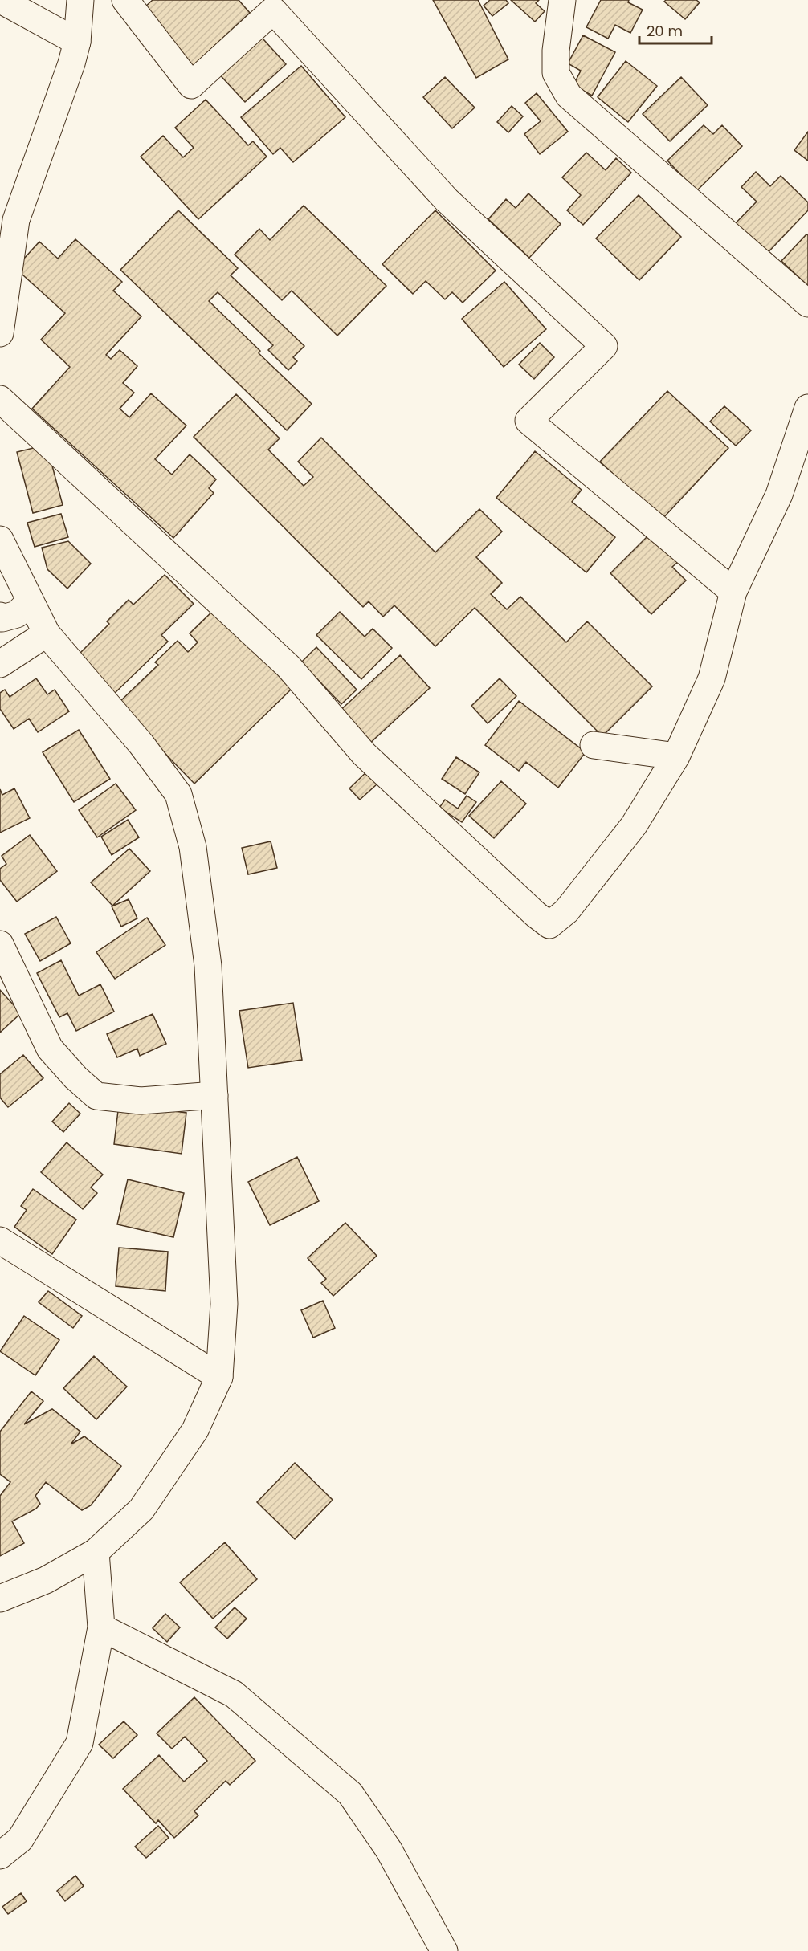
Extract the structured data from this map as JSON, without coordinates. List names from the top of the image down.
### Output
{
  "scale_bar": "20 m"
}
